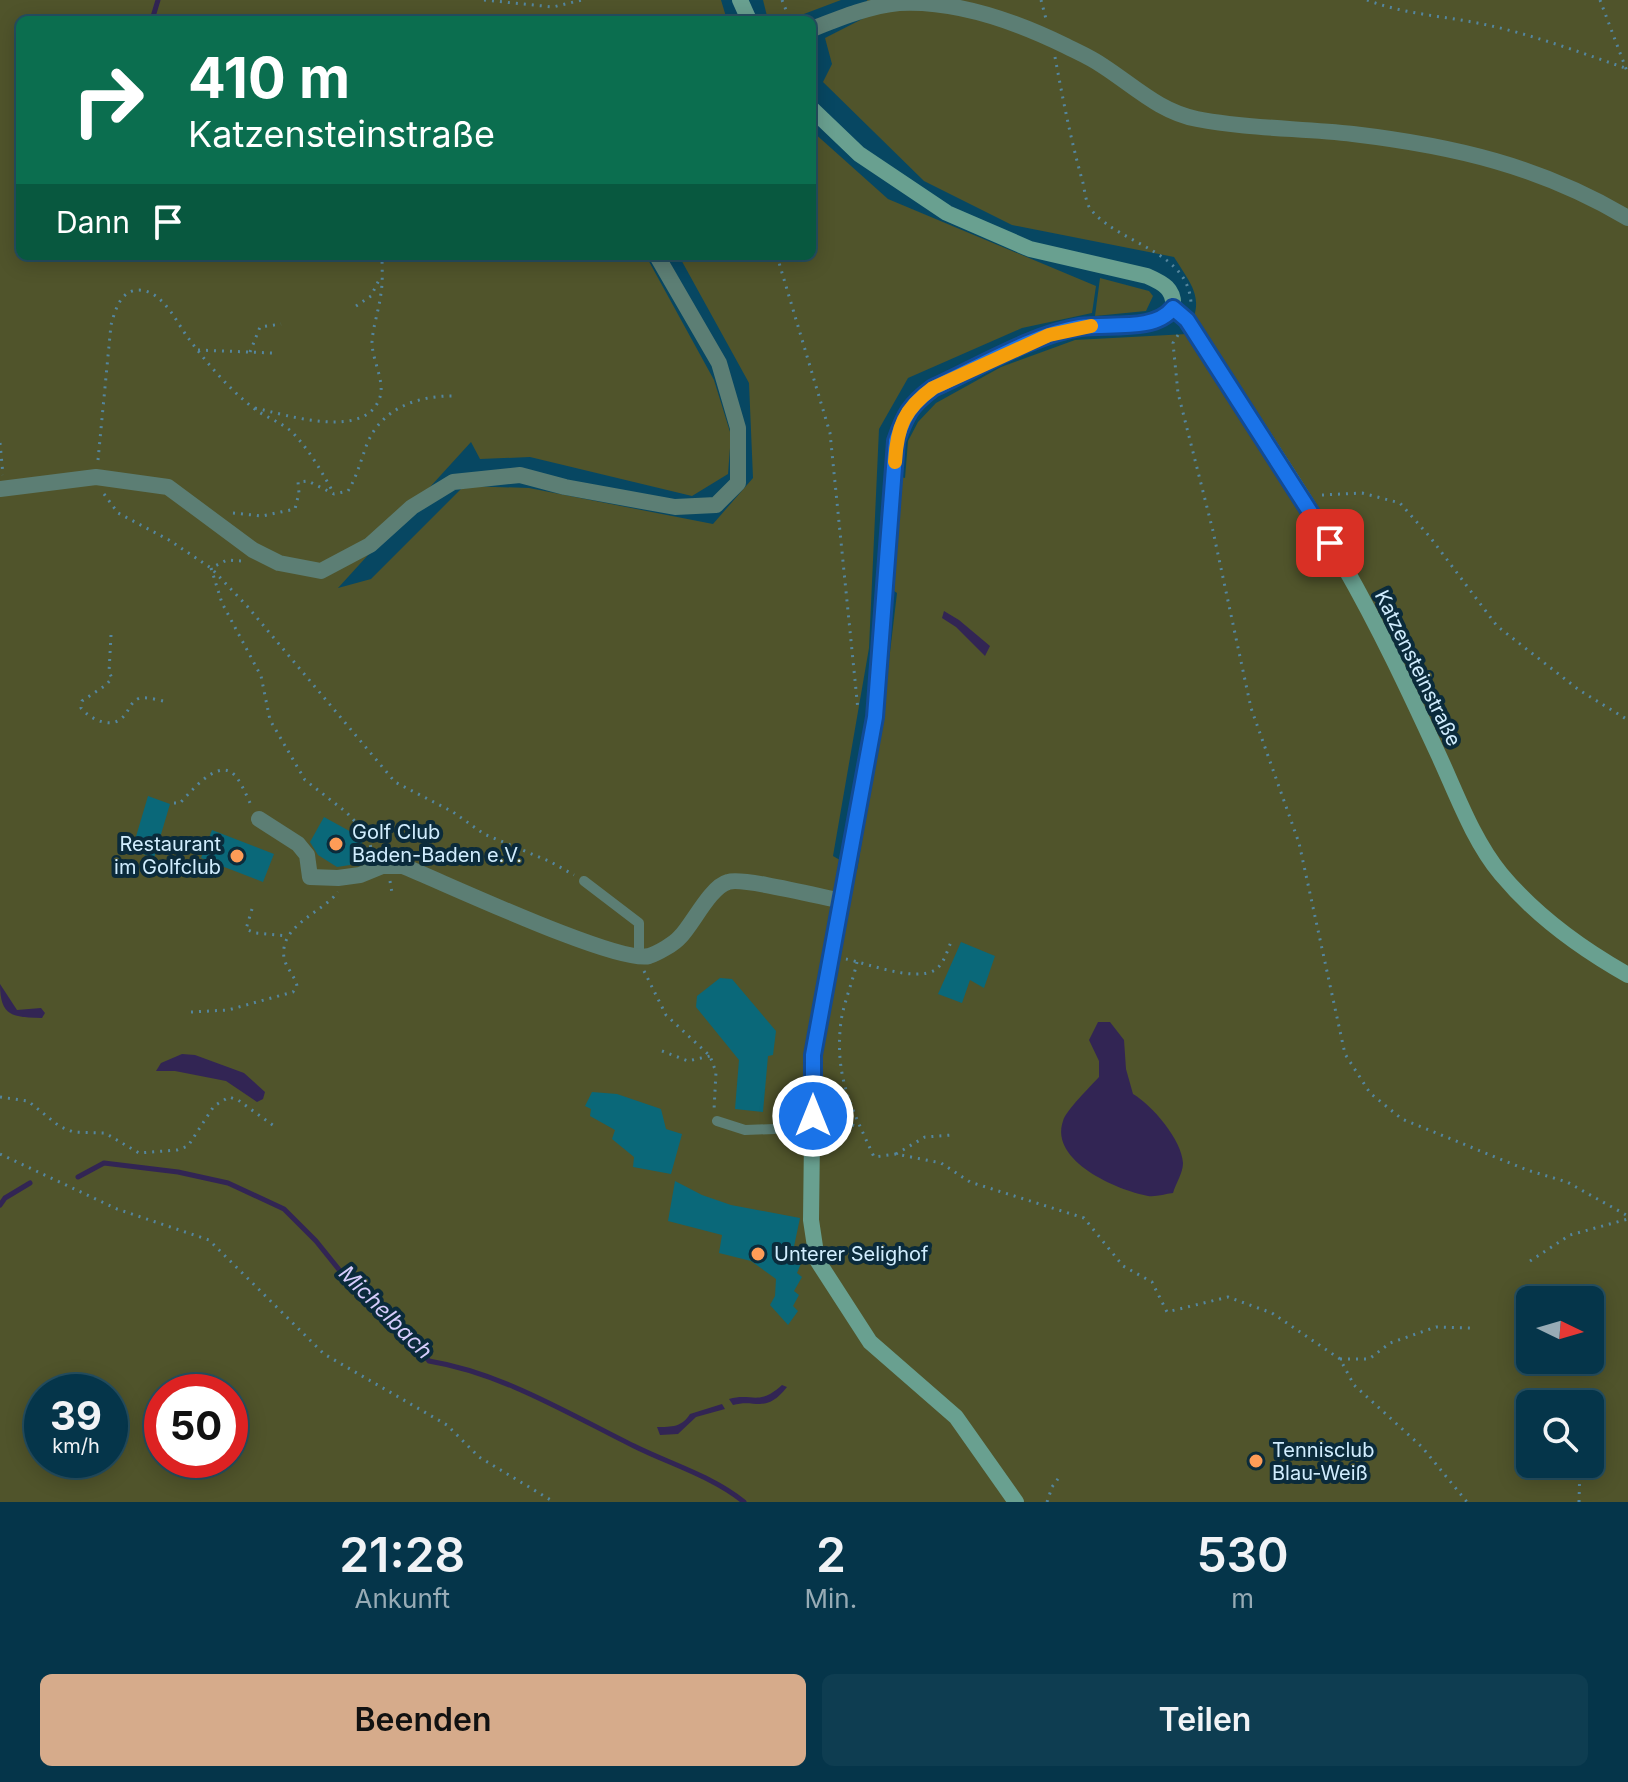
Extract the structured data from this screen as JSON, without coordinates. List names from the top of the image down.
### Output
{
  "streets": {
    "main road": ["Katzensteinstraße"]
  },
  "water": ["Michelbach"],
  "places": [
    "Golf Club Baden-Baden e.V.",
    "Restaurant im Golfclub",
    "Unterer Selighof",
    "Tennisclub Blau-Weiß"
  ],
  "north": "right",
  "page": {
    "turn": ["410 m", "Katzensteinstraße"],
    "then": "Dann",
    "speed": "39 km/h",
    "limit": "50",
    "eta": [
      "21:28",
      "Ankunft",
      "2",
      "Min.",
      "530",
      "m"
    ],
    "buttons": ["Beenden", "Teilen"]
  }
}
